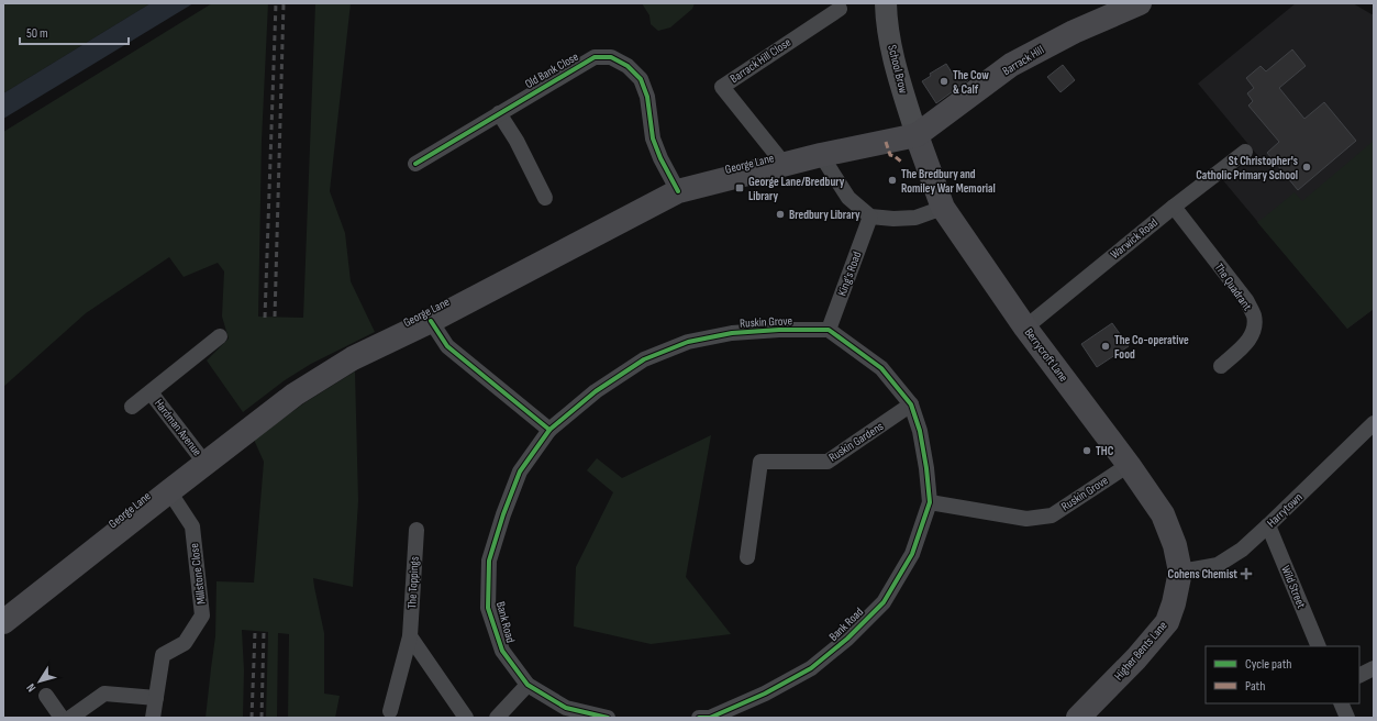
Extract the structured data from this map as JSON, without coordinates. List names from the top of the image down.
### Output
{
  "streets": {
    "main road": [
      "Barrack Hill",
      "School Brow",
      "George Lane",
      "Berrycroft Lane",
      "Higher Bents Lane"
    ],
    "street": [
      "Barrack Hill Close",
      "Old Bank Close",
      "Warwick Road",
      "King's Road",
      "The Quadrant",
      "Ruskin Grove",
      "Hardman Avenue",
      "Ruskin Gardens",
      "Harrytown",
      "Millstone Close",
      "The Toppings",
      "Wild Street",
      "Bank Road"
    ]
  },
  "crossings": [
    ["Barrack Hill Close", "George Lane"],
    ["Barrack Hill", "School Brow"],
    ["Barrack Hill", "George Lane"],
    ["Barrack Hill", "Berrycroft Lane"],
    ["School Brow", "George Lane"],
    ["School Brow", "Berrycroft Lane"],
    ["Old Bank Close", "George Lane"],
    ["George Lane", "Berrycroft Lane"],
    ["George Lane", "Hardman Avenue"],
    ["George Lane", "Millstone Close"],
    ["Warwick Road", "The Quadrant"],
    ["Warwick Road", "Berrycroft Lane"],
    ["King's Road", "Ruskin Grove"],
    ["Ruskin Grove", "Berrycroft Lane"],
    ["Ruskin Grove", "Bank Road"],
    ["Berrycroft Lane", "Harrytown"],
    ["Berrycroft Lane", "Higher Bents Lane"],
    ["Harrytown", "Wild Street"],
    ["Harrytown", "Higher Bents Lane"]
  ],
  "places": {
    "other": [
      "The Cow & Calf",
      "St Christopher's Catholic Primary School",
      "The Bredbury and Romiley War Memorial",
      "Bredbury Library",
      "The Co-operative Food",
      "THC"
    ],
    "transit": ["George Lane/Bredbury Library"],
    "health": ["Cohens Chemist"]
  },
  "legend": ["Cycle path", "Path"],
  "scale_bar": "50 m",
  "north": "bottom left"
}
